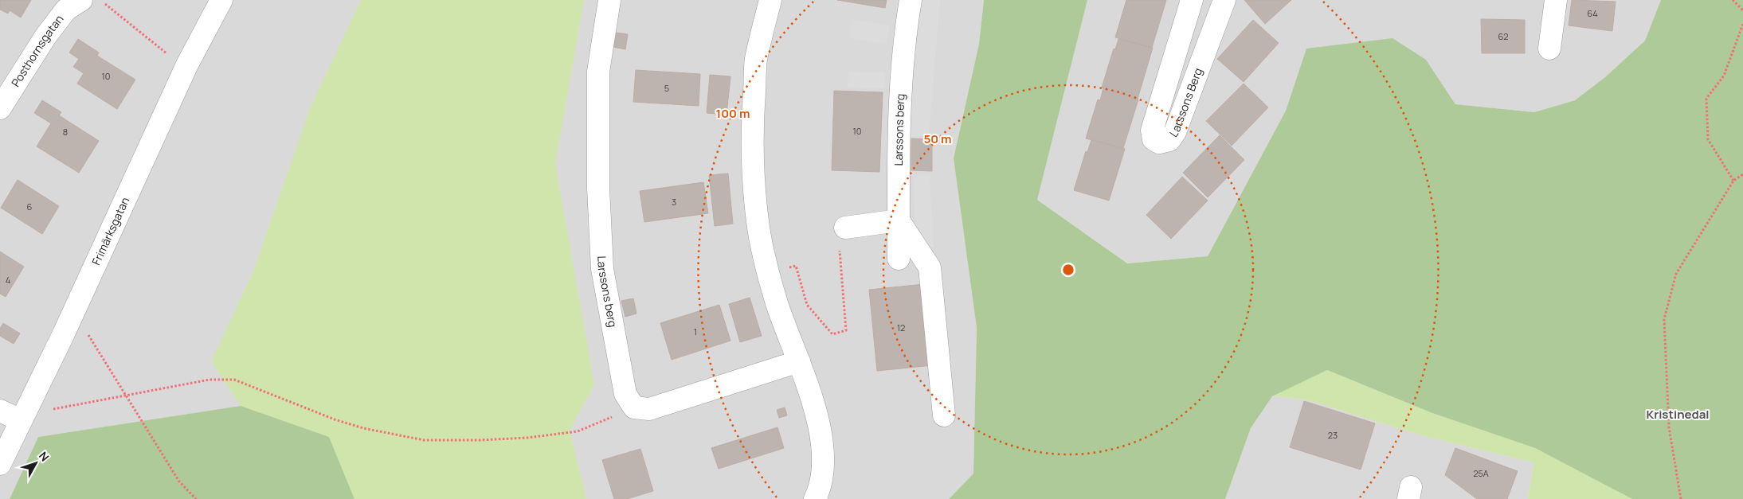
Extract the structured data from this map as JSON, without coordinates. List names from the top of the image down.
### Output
{
  "streets": {
    "street": [
      "Posthornsgatan",
      "Larssons Berg",
      "Larssons berg",
      "Frimärksgatan"
    ]
  },
  "districts": ["Kristinedal"],
  "house_numbers": [
    "64",
    "62",
    "10",
    "5",
    "10",
    "8",
    "3",
    "6",
    "4",
    "12",
    "1",
    "23",
    "25A"
  ],
  "north": "top right",
  "rings": ["100 m", "50 m"]
}
